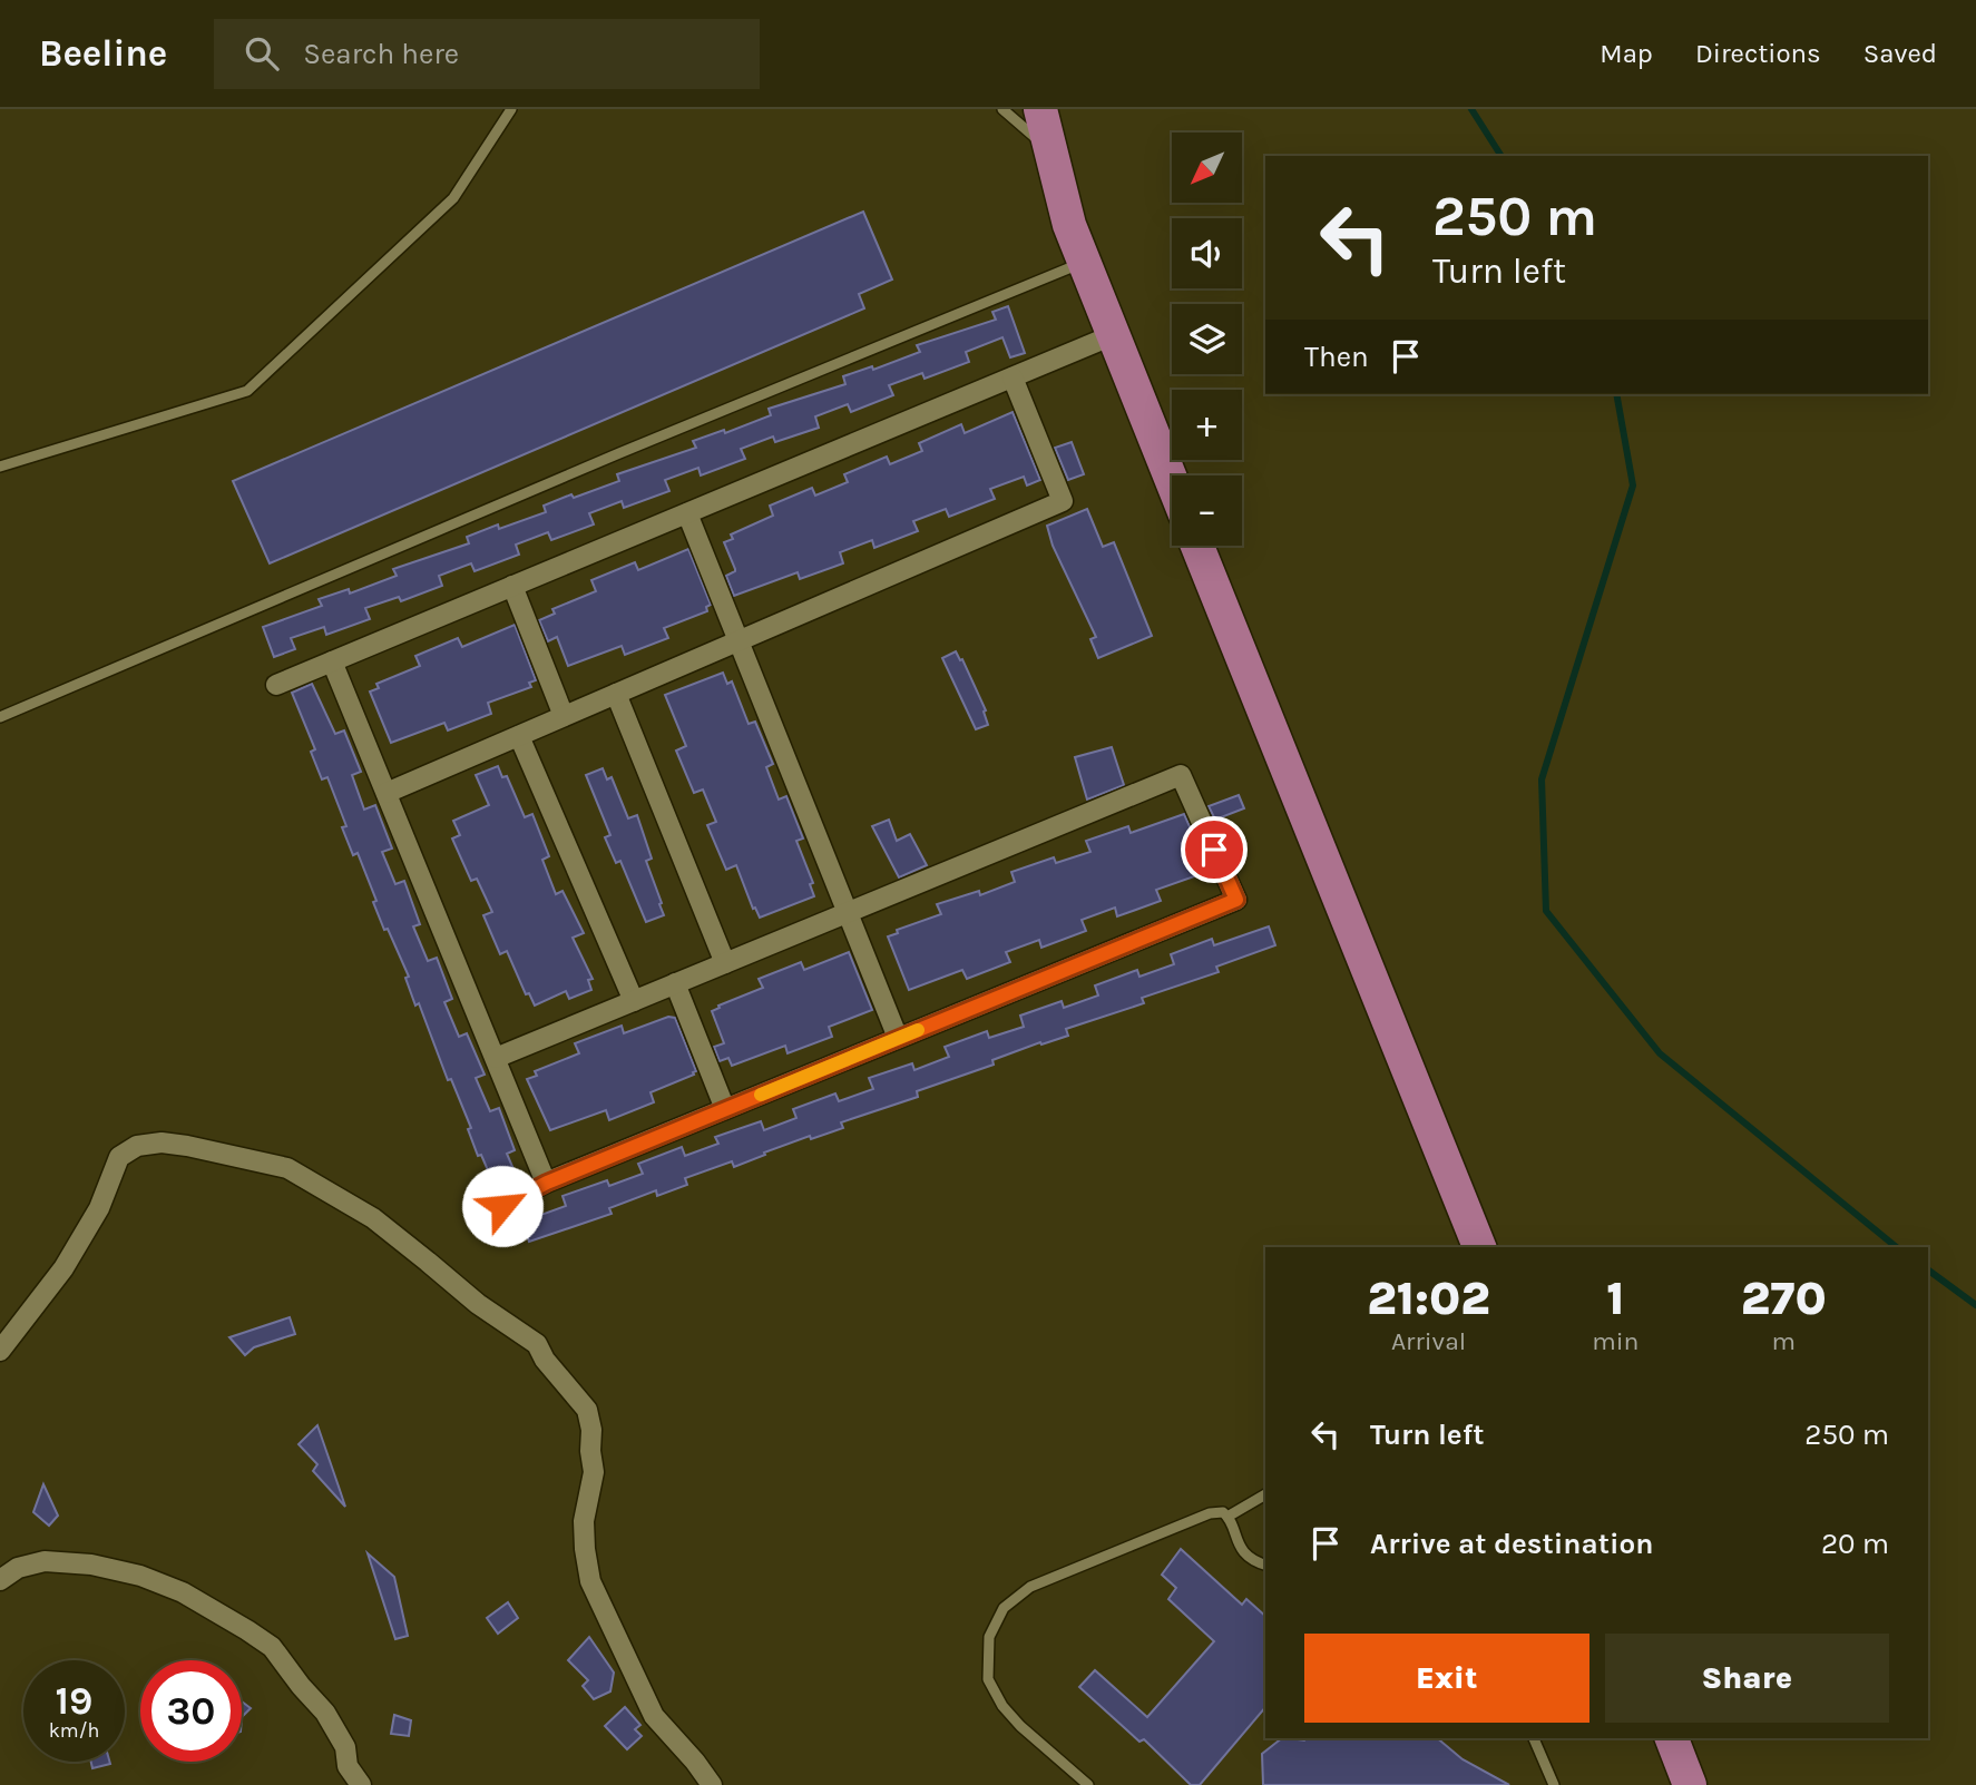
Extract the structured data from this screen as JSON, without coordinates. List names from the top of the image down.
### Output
{
  "north": "bottom left",
  "page": {
    "header": "Beeline",
    "search": "Search here",
    "nav": ["Map", "Directions", "Saved"],
    "map_buttons": ["+", "−"],
    "turn": ["250 m", "Turn left"],
    "then": "Then",
    "eta": [
      "21:02",
      "Arrival",
      "1",
      "min",
      "270",
      "m"
    ],
    "list": [
      {
        "name": "Turn left",
        "value": "250 m"
      },
      {
        "name": "Arrive at destination",
        "value": "20 m"
      }
    ],
    "buttons": ["Exit", "Share"],
    "speed": "19 km/h",
    "limit": "30"
  }
}
